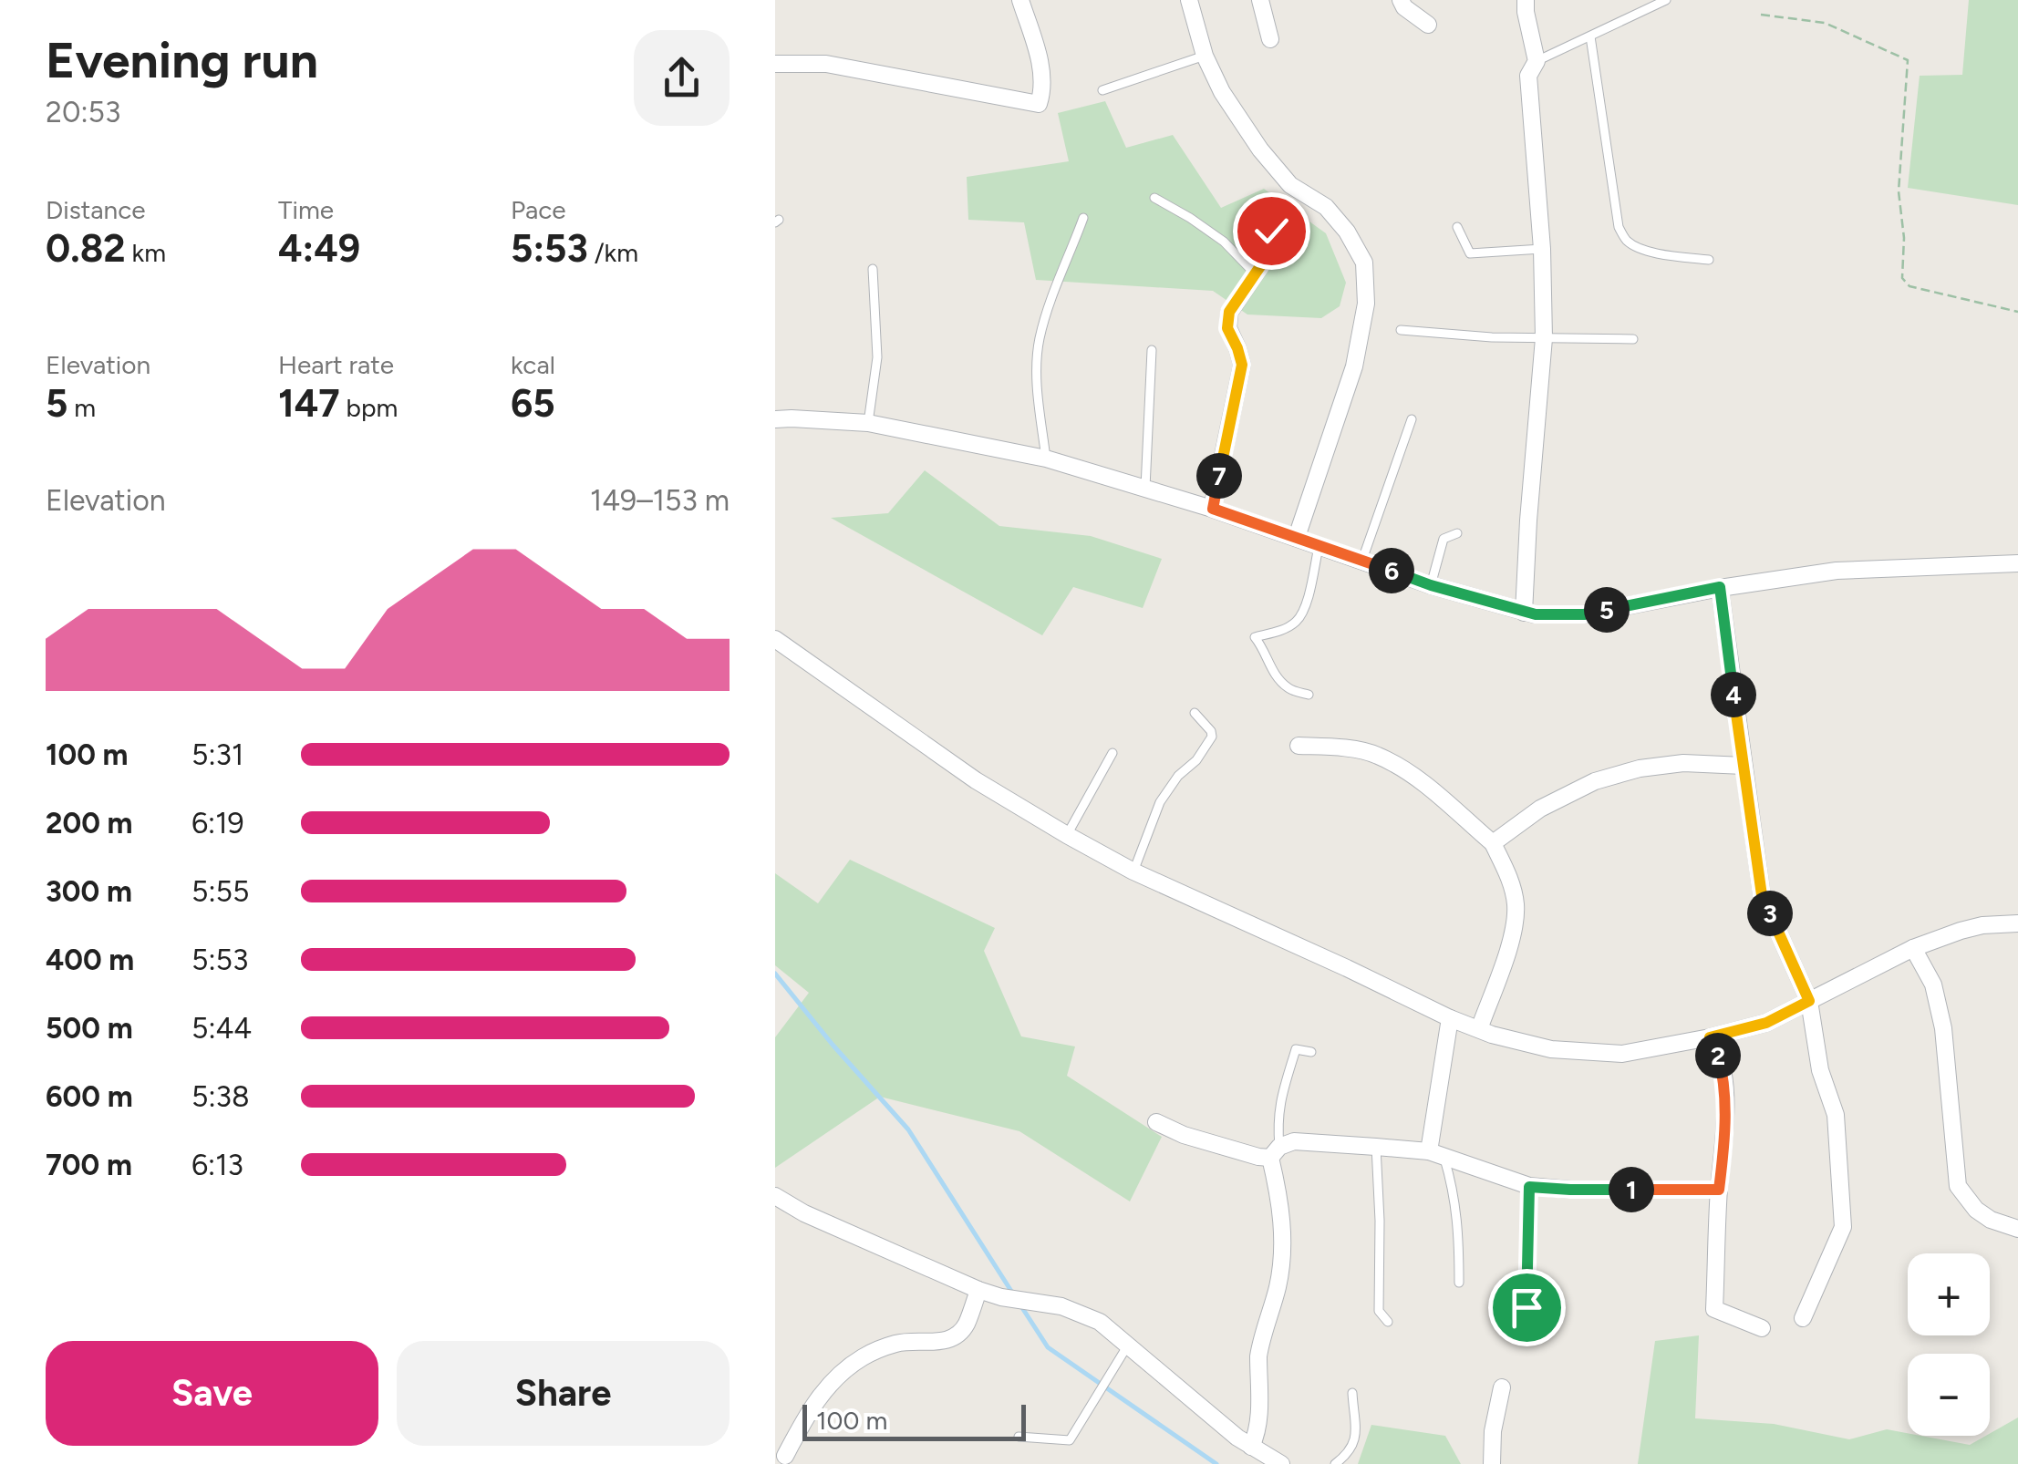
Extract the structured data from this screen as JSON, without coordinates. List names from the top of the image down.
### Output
{
  "scale_bar": "100 m",
  "page": {
    "heading": ["Evening run", "20:53"],
    "stats": [
      ["Distance", "0.82 km"],
      ["Time", "4:49"],
      ["Pace", "5:53 /km"],
      ["Elevation", "5 m"],
      ["Heart rate", "147 bpm"],
      ["kcal", "65"]
    ],
    "pins": [
      "7",
      "6",
      "5",
      "4",
      "3",
      "2",
      "1"
    ],
    "chart": ["Elevation", "149–153 m"],
    "list": [
      {
        "name": "100 m",
        "note": "5:31"
      },
      {
        "name": "200 m",
        "note": "6:19"
      },
      {
        "name": "300 m",
        "note": "5:55"
      },
      {
        "name": "400 m",
        "note": "5:53"
      },
      {
        "name": "500 m",
        "note": "5:44"
      },
      {
        "name": "600 m",
        "note": "5:38"
      },
      {
        "name": "700 m",
        "note": "6:13"
      }
    ],
    "map_buttons": ["+", "−"],
    "buttons": ["Save", "Share"],
    "scale": "100 m"
  }
}
